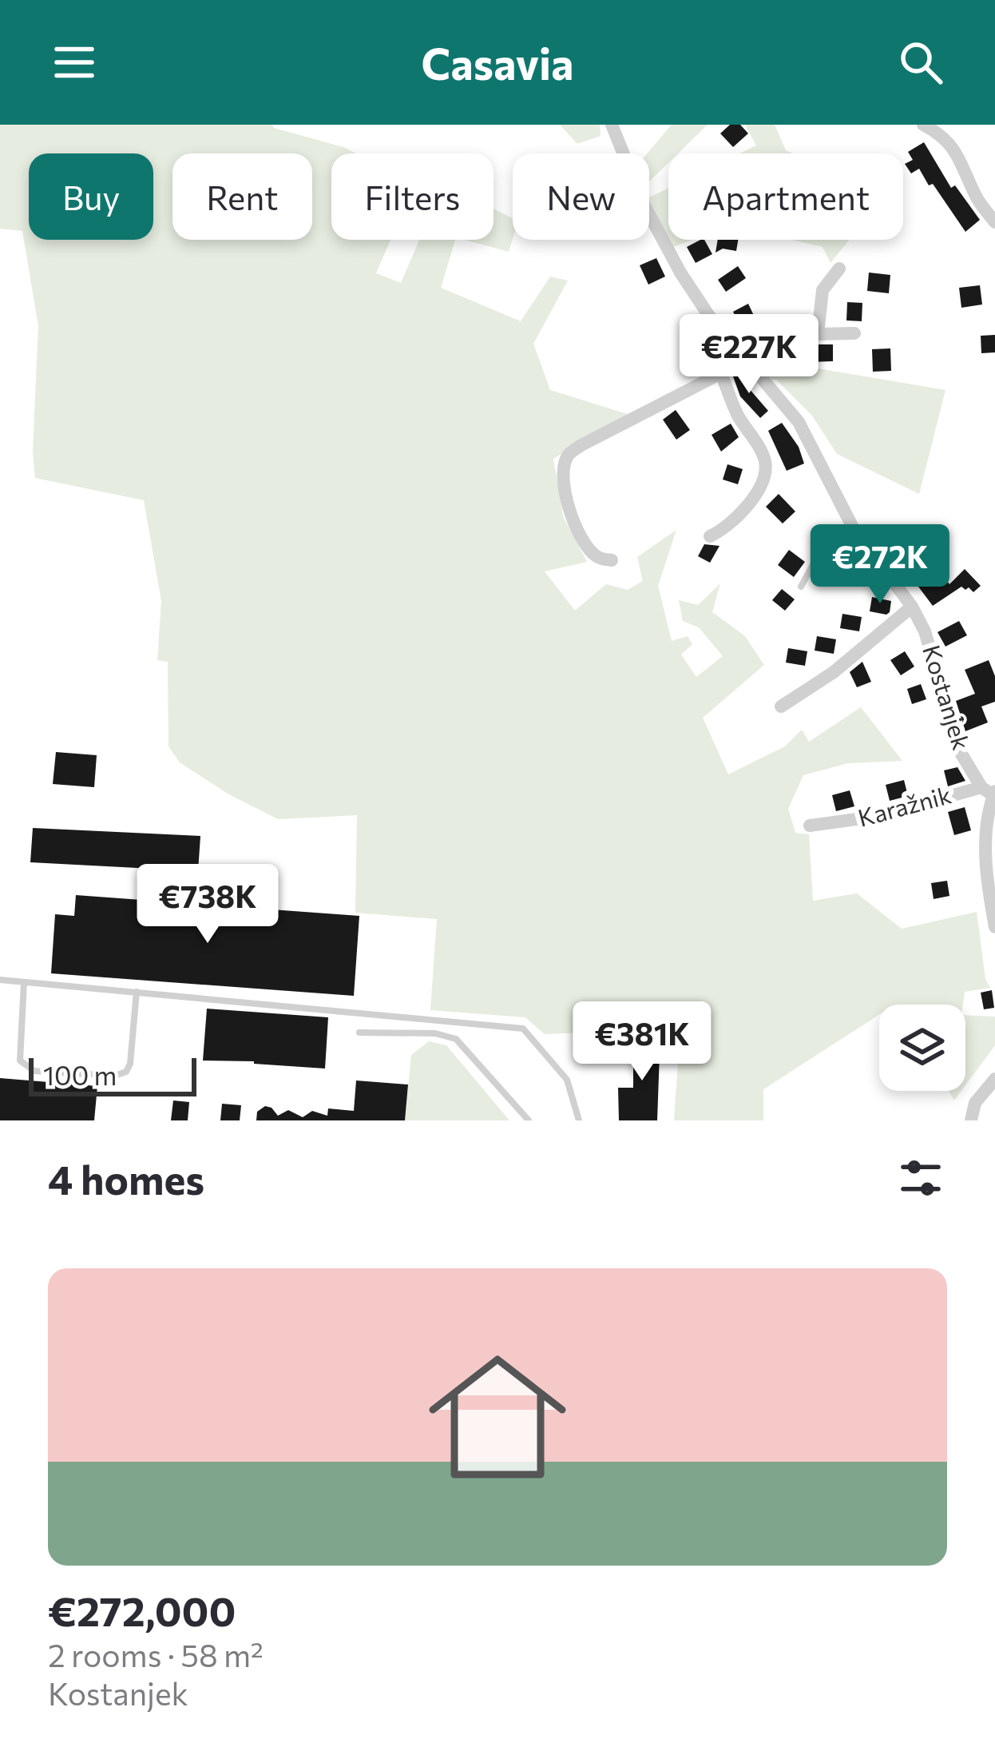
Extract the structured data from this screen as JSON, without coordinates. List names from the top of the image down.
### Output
{
  "streets": {
    "street": ["Kostanjek", "Karažnik"]
  },
  "crossings": [
    ["Kostanjek", "Karažnik"]
  ],
  "scale_bar": "100 m",
  "page": {
    "header": "Casavia",
    "chip": [
      "Buy",
      "Rent",
      "Filters",
      "New",
      "Apartment"
    ],
    "price": [
      "€227K",
      "€272K",
      "€738K",
      "€381K"
    ],
    "scale": "100 m",
    "heading": "4 homes",
    "list": [
      {
        "name": "€272,000",
        "note": "2 rooms · 58 m² · Kostanjek"
      }
    ]
  }
}
